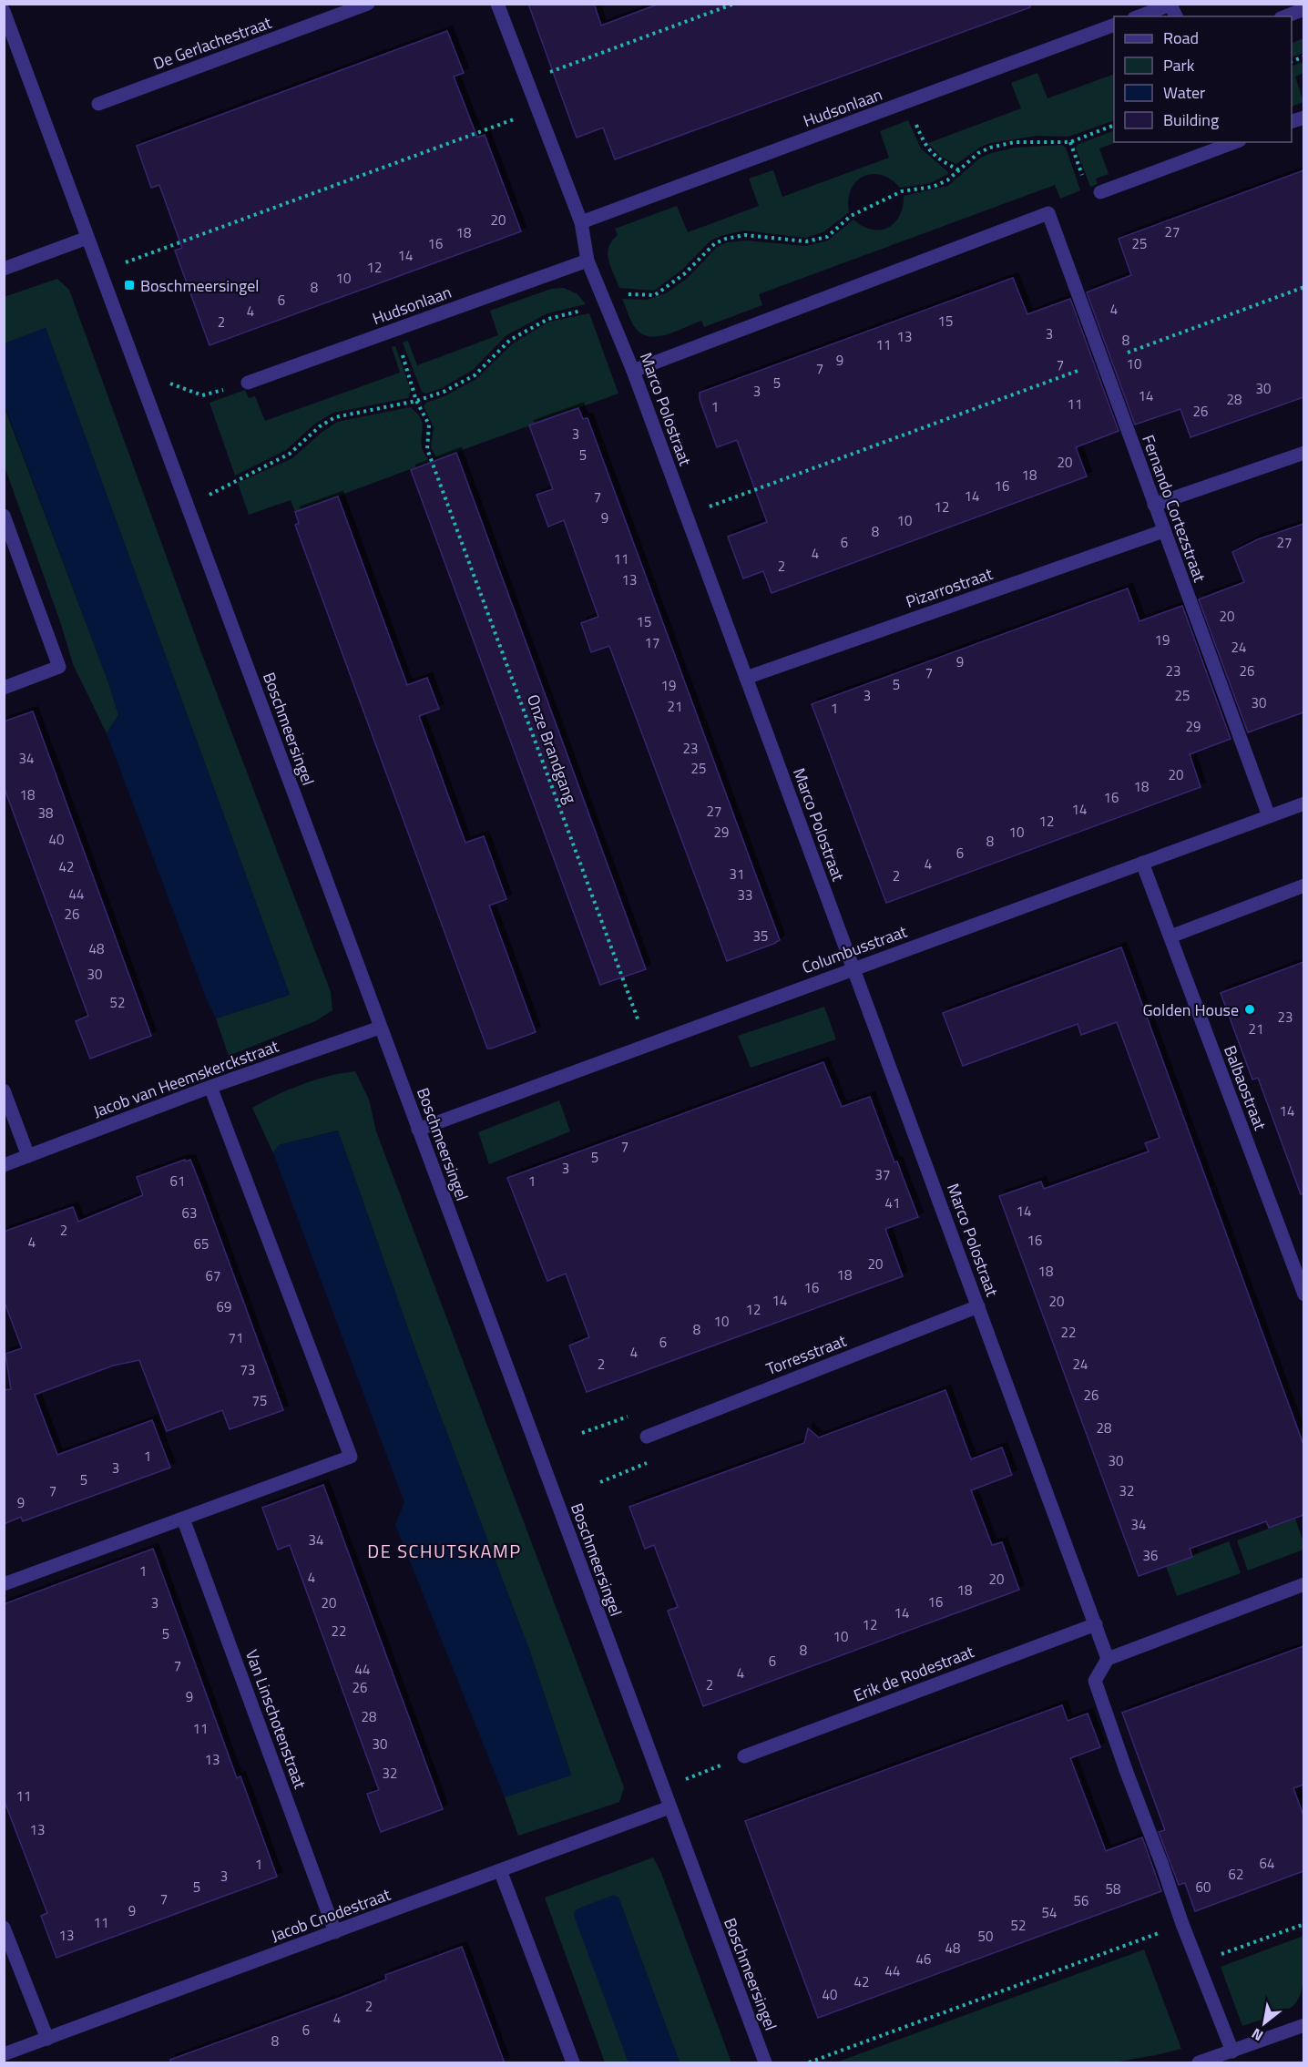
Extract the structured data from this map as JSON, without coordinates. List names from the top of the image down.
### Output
{
  "streets": {
    "street": [
      "De Gerlachestraat",
      "Hudsonlaan",
      "Marco Polostraat",
      "Fernando Cortezstraat",
      "Pizarrostraat",
      "Boschmeersingel",
      "Columbusstraat",
      "Jacob van Heemskerckstraat",
      "Balbaostraat",
      "Torresstraat",
      "Erik de Rodestraat",
      "Van Linschotenstraat",
      "Jacob Cnodestraat"
    ],
    "path": ["Onze Brandgang"]
  },
  "crossings": [
    ["Hudsonlaan", "Marco Polostraat"],
    ["Hudsonlaan", "Onze Brandgang"],
    ["Marco Polostraat", "Fernando Cortezstraat"],
    ["Marco Polostraat", "Pizarrostraat"],
    ["Marco Polostraat", "Columbusstraat"],
    ["Marco Polostraat", "Torresstraat"],
    ["Marco Polostraat", "Erik de Rodestraat"],
    ["Fernando Cortezstraat", "Pizarrostraat"],
    ["Fernando Cortezstraat", "Columbusstraat"],
    ["Boschmeersingel", "Columbusstraat"],
    ["Boschmeersingel", "Jacob van Heemskerckstraat"],
    ["Boschmeersingel", "Jacob Cnodestraat"],
    ["Onze Brandgang", "Columbusstraat"],
    ["Columbusstraat", "Balbaostraat"],
    ["Van Linschotenstraat", "Jacob Cnodestraat"]
  ],
  "districts": ["DE SCHUTSKAMP"],
  "places": {
    "transit": ["Boschmeersingel"],
    "other": ["Golden House"]
  },
  "house_numbers": [
    "20",
    "27",
    "18",
    "16",
    "25",
    "14",
    "12",
    "10",
    "8",
    "6",
    "4",
    "4",
    "15",
    "2",
    "3",
    "13",
    "8",
    "11",
    "9",
    "10",
    "7",
    "7",
    "5",
    "30",
    "3",
    "14",
    "28",
    "11",
    "1",
    "26",
    "3",
    "5",
    "20",
    "18",
    "16",
    "14",
    "7",
    "12",
    "9",
    "10",
    "8",
    "6",
    "27",
    "4",
    "11",
    "2",
    "13",
    "20",
    "15",
    "19",
    "17",
    "24",
    "9",
    "23",
    "26",
    "7",
    "5",
    "19",
    "3",
    "25",
    "30",
    "21",
    "1",
    "29",
    "23",
    "34",
    "25",
    "20",
    "18",
    "18",
    "16",
    "14",
    "27",
    "38",
    "12",
    "29",
    "10",
    "40",
    "8",
    "6",
    "4",
    "42",
    "31",
    "2",
    "44",
    "33",
    "26",
    "35",
    "48",
    "30",
    "52",
    "23",
    "21",
    "14",
    "7",
    "5",
    "3",
    "37",
    "61",
    "1",
    "41",
    "14",
    "63",
    "2",
    "16",
    "4",
    "65",
    "20",
    "18",
    "18",
    "67",
    "16",
    "14",
    "20",
    "69",
    "12",
    "10",
    "8",
    "22",
    "71",
    "6",
    "4",
    "2",
    "24",
    "73",
    "26",
    "75",
    "28",
    "1",
    "30",
    "3",
    "5",
    "7",
    "32",
    "9",
    "34",
    "34",
    "36",
    "1",
    "4",
    "20",
    "18",
    "16",
    "3",
    "20",
    "14",
    "12",
    "22",
    "5",
    "10",
    "8",
    "6",
    "7",
    "44",
    "4",
    "2",
    "26",
    "9",
    "28",
    "11",
    "30",
    "13",
    "32",
    "11",
    "13",
    "64",
    "1",
    "62",
    "3",
    "5",
    "60",
    "58",
    "7",
    "56",
    "9",
    "54",
    "11",
    "52",
    "13",
    "50",
    "48",
    "46",
    "44",
    "42",
    "40",
    "2",
    "4",
    "6",
    "8"
  ],
  "legend": [
    "Road",
    "Park",
    "Water",
    "Building"
  ],
  "north": "bottom left"
}
